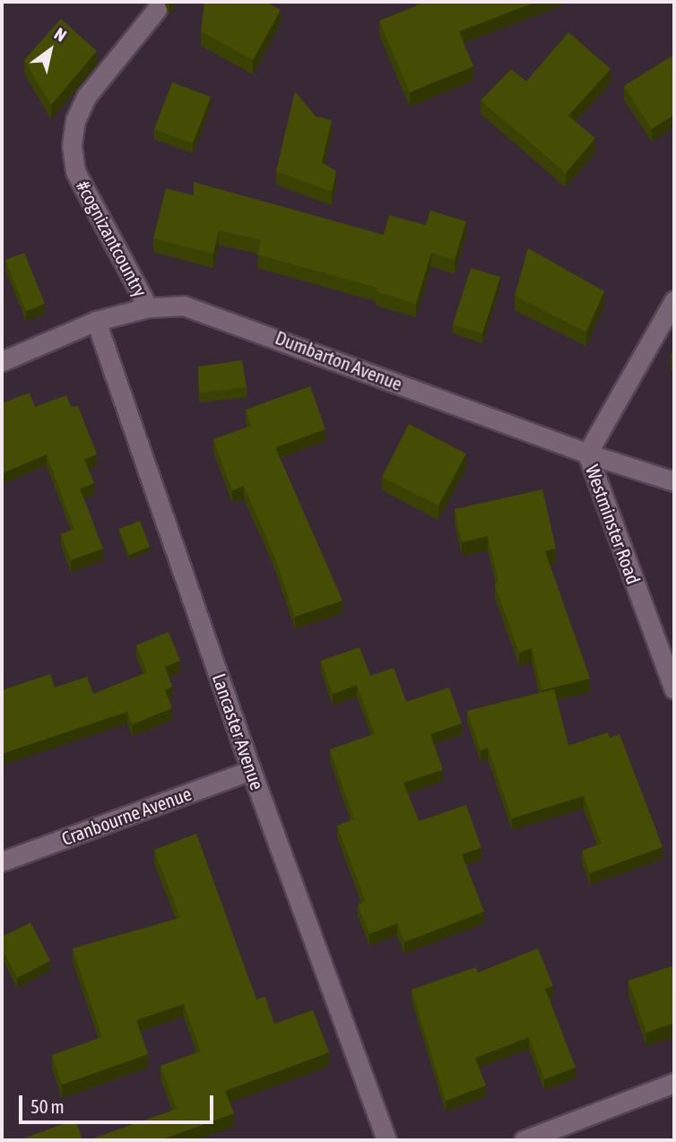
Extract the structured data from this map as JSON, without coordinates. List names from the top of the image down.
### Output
{
  "streets": {
    "street": [
      "#cognizantcountry",
      "Dumbarton Avenue",
      "Westminster Road",
      "Lancaster Avenue",
      "Cranbourne Avenue"
    ]
  },
  "crossings": [
    ["#cognizantcountry", "Dumbarton Avenue"],
    ["Dumbarton Avenue", "Westminster Road"],
    ["Dumbarton Avenue", "Lancaster Avenue"],
    ["Lancaster Avenue", "Cranbourne Avenue"]
  ],
  "scale_bar": "50 m",
  "north": "top right"
}
